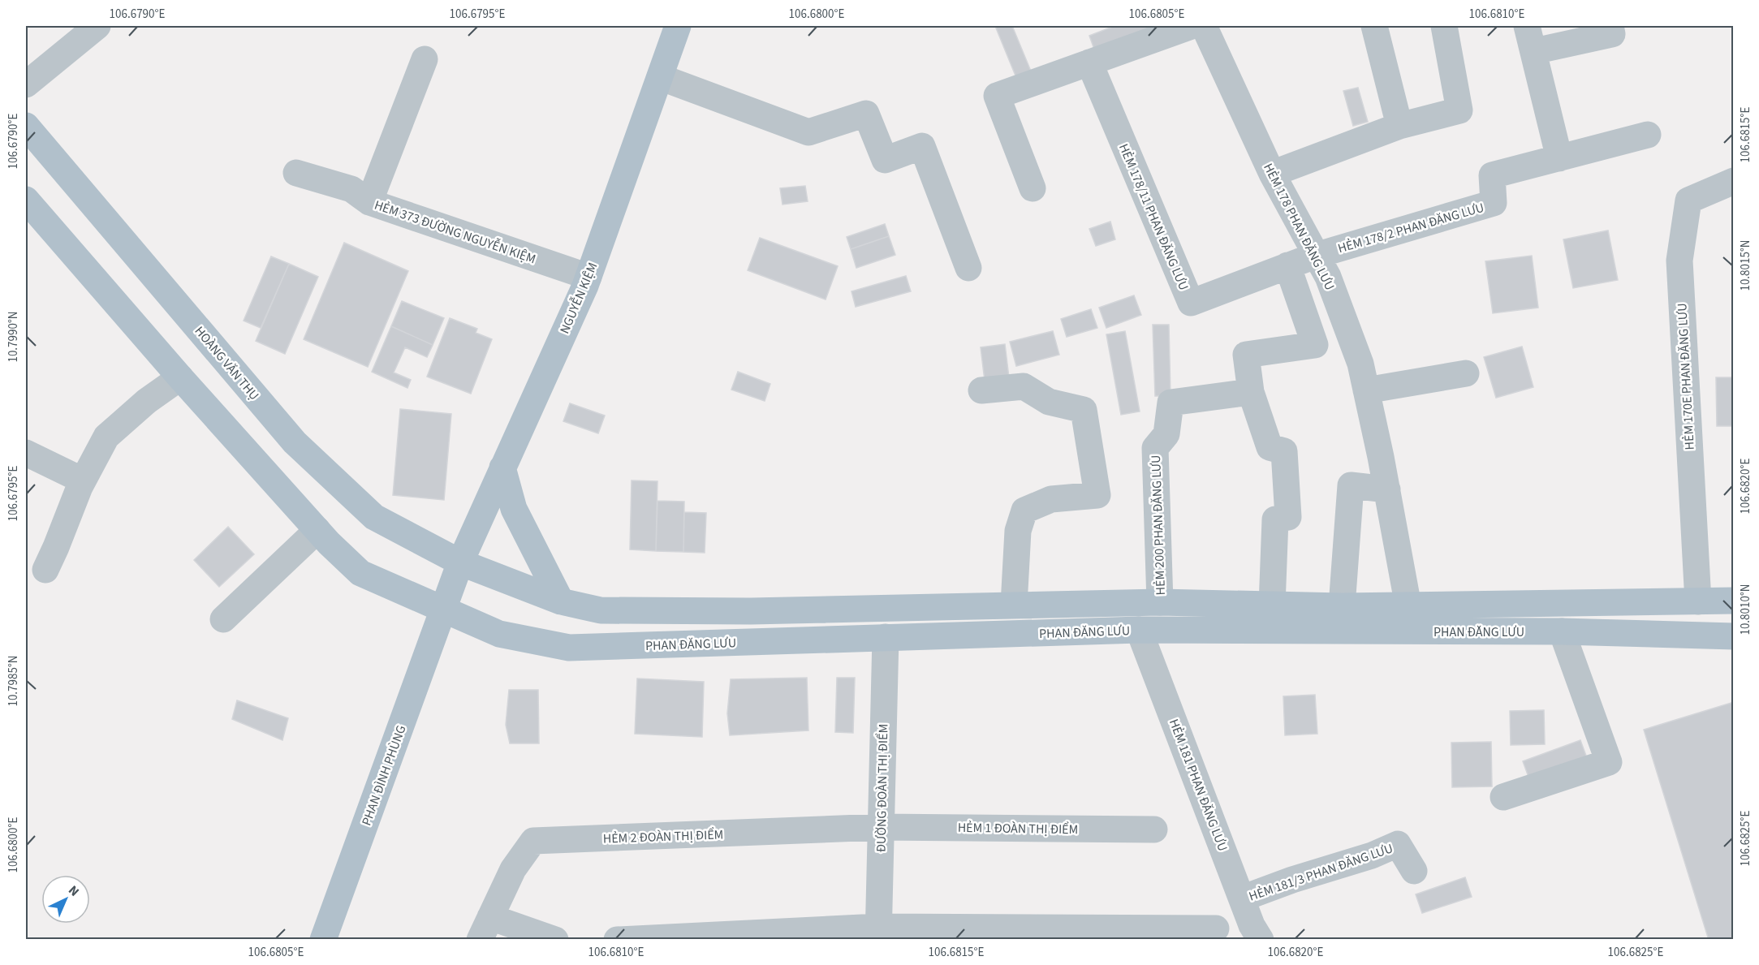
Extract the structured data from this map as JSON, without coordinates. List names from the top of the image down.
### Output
{
  "streets": {
    "main road": [
      "NGUYỄN KIỆM",
      "HOÀNG VĂN THỤ",
      "PHAN ĐĂNG LƯU",
      "PHAN ĐÌNH PHÙNG"
    ],
    "street": [
      "HẺM 178/11 PHAN ĐĂNG LƯU",
      "HẺM 178 PHAN ĐĂNG LƯU",
      "HẺM 178/2 PHAN ĐĂNG LƯU",
      "HẺM 373 ĐƯỜNG NGUYỄN KIỆM",
      "HẺM 170E PHAN ĐĂNG LƯU",
      "HẺM 200 PHAN ĐĂNG LƯU",
      "HẺM 181 PHAN ĐĂNG LƯU",
      "ĐƯỜNG ĐOÀN THỊ ĐIỂM",
      "HẺM 1 ĐOÀN THỊ ĐIỂM",
      "HẺM 2 ĐOÀN THỊ ĐIỂM",
      "HẺM 181/3 PHAN ĐĂNG LƯU"
    ]
  },
  "crossings": [
    ["HẺM 178/11 PHAN ĐĂNG LƯU", "HẺM 178 PHAN ĐĂNG LƯU"],
    ["HẺM 178/11 PHAN ĐĂNG LƯU", "HẺM 178/2 PHAN ĐĂNG LƯU"],
    ["HẺM 178 PHAN ĐĂNG LƯU", "HẺM 178/2 PHAN ĐĂNG LƯU"],
    ["HẺM 178 PHAN ĐĂNG LƯU", "PHAN ĐĂNG LƯU"],
    ["HẺM 373 ĐƯỜNG NGUYỄN KIỆM", "NGUYỄN KIỆM"],
    ["NGUYỄN KIỆM", "HOÀNG VĂN THỤ"],
    ["NGUYỄN KIỆM", "PHAN ĐĂNG LƯU"],
    ["NGUYỄN KIỆM", "PHAN ĐÌNH PHÙNG"],
    ["HOÀNG VĂN THỤ", "PHAN ĐĂNG LƯU"],
    ["HOÀNG VĂN THỤ", "PHAN ĐÌNH PHÙNG"],
    ["HẺM 170E PHAN ĐĂNG LƯU", "PHAN ĐĂNG LƯU"],
    ["HẺM 200 PHAN ĐĂNG LƯU", "PHAN ĐĂNG LƯU"],
    ["PHAN ĐĂNG LƯU", "PHAN ĐÌNH PHÙNG"],
    ["PHAN ĐĂNG LƯU", "HẺM 181 PHAN ĐĂNG LƯU"],
    ["PHAN ĐĂNG LƯU", "ĐƯỜNG ĐOÀN THỊ ĐIỂM"],
    ["HẺM 181 PHAN ĐĂNG LƯU", "HẺM 181/3 PHAN ĐĂNG LƯU"],
    ["ĐƯỜNG ĐOÀN THỊ ĐIỂM", "HẺM 1 ĐOÀN THỊ ĐIỂM"],
    ["ĐƯỜNG ĐOÀN THỊ ĐIỂM", "HẺM 2 ĐOÀN THỊ ĐIỂM"],
    ["HẺM 1 ĐOÀN THỊ ĐIỂM", "HẺM 2 ĐOÀN THỊ ĐIỂM"]
  ],
  "north": "top right",
  "coordinates": [
    "106.6790°E",
    "106.6795°E",
    "106.6800°E",
    "106.6805°E",
    "106.6810°E",
    "106.6815°E",
    "10.8015°N",
    "10.7990°N",
    "106.6820°E",
    "10.8010°N",
    "10.7985°N",
    "106.6825°E"
  ]
}
